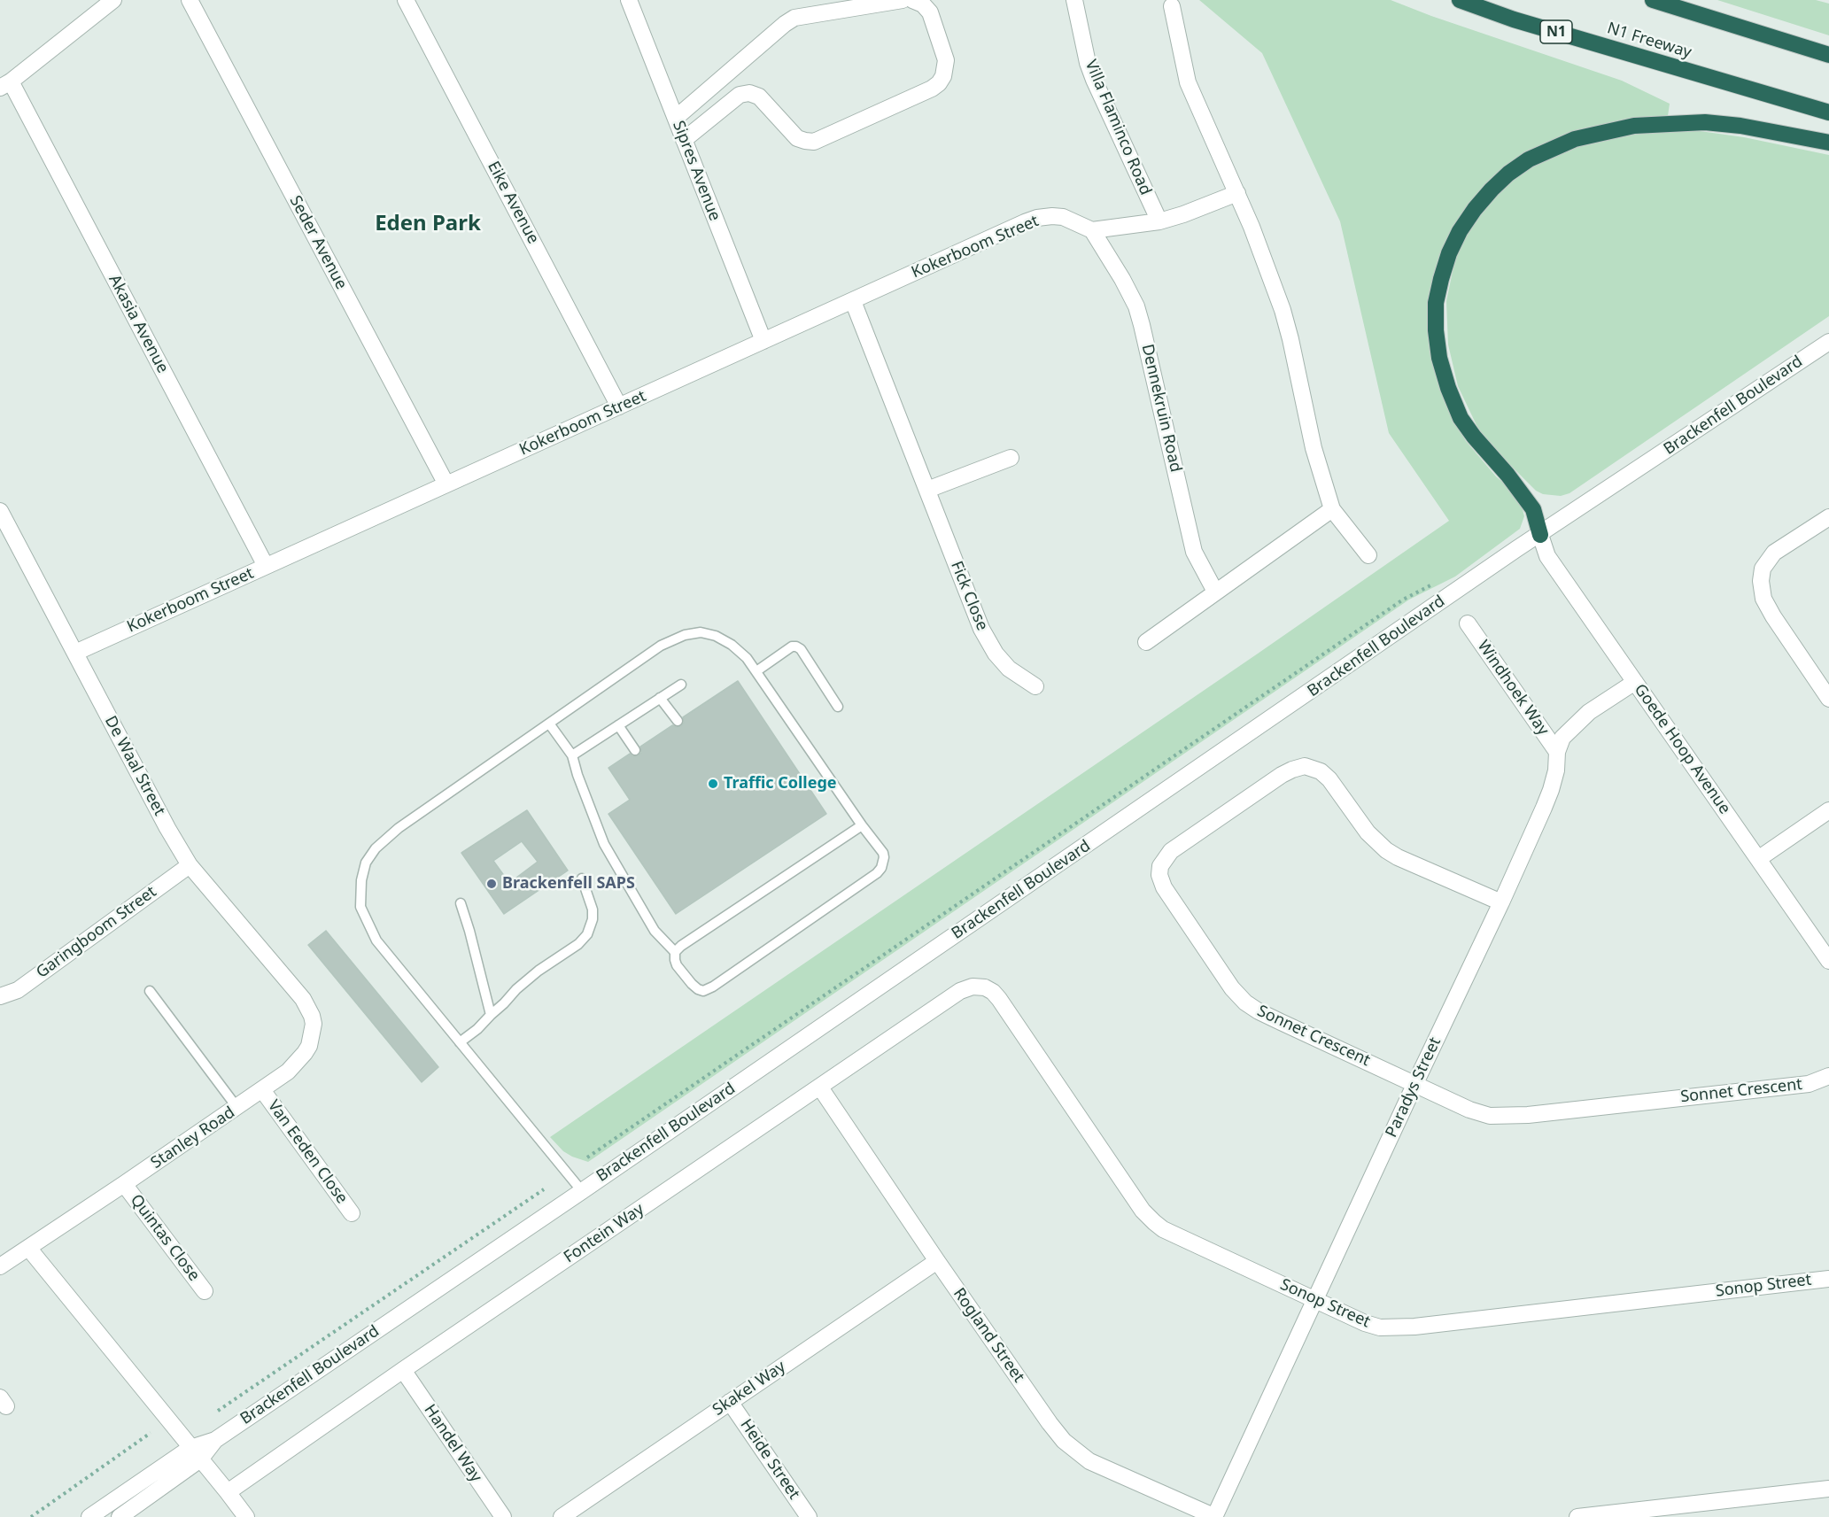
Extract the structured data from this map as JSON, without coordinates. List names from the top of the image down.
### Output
{
  "streets": {
    "highway": ["N1", "N1 Freeway"],
    "street": [
      "Villa Flaminco Road",
      "Sipres Avenue",
      "Eike Avenue",
      "Seder Avenue",
      "Kokerboom Street",
      "Akasia Avenue",
      "Brackenfell Boulevard",
      "Dennekruin Road",
      "Fick Close",
      "Windhoek Way",
      "Goede Hoop Avenue",
      "De Waal Street",
      "Garingboom Street",
      "Sonnet Crescent",
      "Paradys Street",
      "Stanley Road",
      "Van Eeden Close",
      "Fontein Way",
      "Quintas Close",
      "Sonop Street",
      "Rogland Street",
      "Skakel Way",
      "Handel Way",
      "Heide Street"
    ]
  },
  "crossings": [
    ["Sipres Avenue", "Kokerboom Street"],
    ["Eike Avenue", "Kokerboom Street"],
    ["Seder Avenue", "Kokerboom Street"],
    ["Kokerboom Street", "Akasia Avenue"],
    ["Kokerboom Street", "Dennekruin Road"],
    ["Kokerboom Street", "Fick Close"],
    ["Kokerboom Street", "De Waal Street"],
    ["Brackenfell Boulevard", "Goede Hoop Avenue"],
    ["Windhoek Way", "Paradys Street"],
    ["Goede Hoop Avenue", "Paradys Street"],
    ["De Waal Street", "Garingboom Street"],
    ["De Waal Street", "Stanley Road"],
    ["Sonnet Crescent", "Paradys Street"],
    ["Paradys Street", "Sonop Street"],
    ["Paradys Street", "Rogland Street"],
    ["Stanley Road", "Van Eeden Close"],
    ["Stanley Road", "Quintas Close"],
    ["Fontein Way", "Sonop Street"],
    ["Fontein Way", "Rogland Street"],
    ["Fontein Way", "Handel Way"],
    ["Rogland Street", "Skakel Way"],
    ["Skakel Way", "Heide Street"]
  ],
  "districts": ["Eden Park"],
  "places": ["Traffic College", "Brackenfell SAPS"]
}
